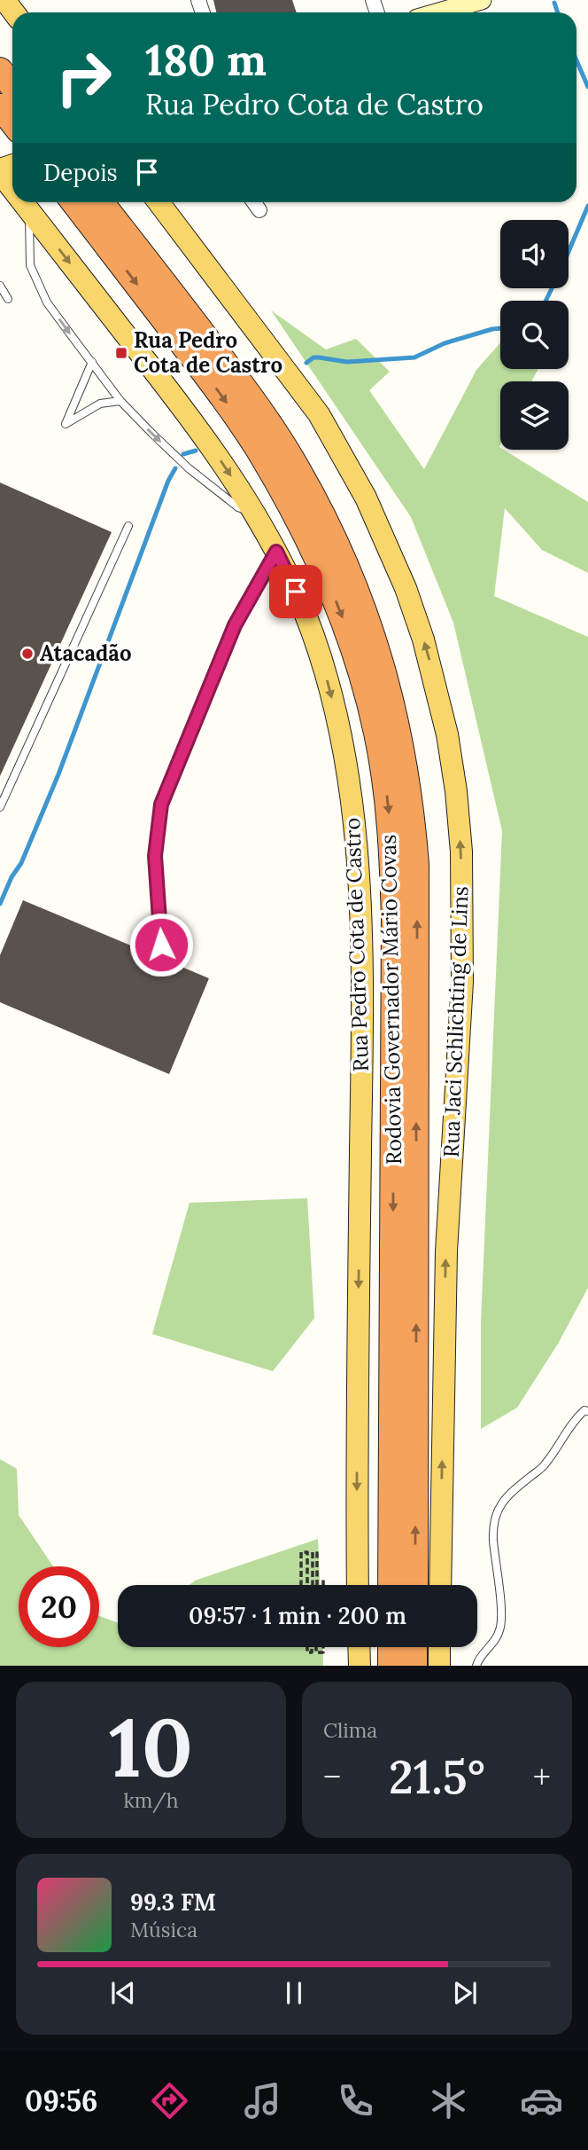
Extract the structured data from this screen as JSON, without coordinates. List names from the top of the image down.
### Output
{
  "streets": {
    "highway": ["Rodovia Governador Mário Covas"],
    "main road": ["Rua Pedro Cota de Castro", "Rua Jaci Schlichting de Lins"]
  },
  "one_way": ["Rua Pedro Cota de Castro", "Rua Jaci Schlichting de Lins"],
  "places": {
    "transit": ["Rua Pedro Cota de Castro"],
    "other": ["Atacadão"]
  },
  "page": {
    "turn": ["180 m", "Rua Pedro Cota de Castro"],
    "then": "Depois",
    "limit": "20",
    "trip": "09:57 · 1 min · 200 m",
    "tile": [
      ["10", "km/h"],
      "Clima"
    ],
    "heat": ["−", "21.5°", "+"],
    "song": ["99.3 FM", "Música"],
    "tabs": "09:56"
  }
}
